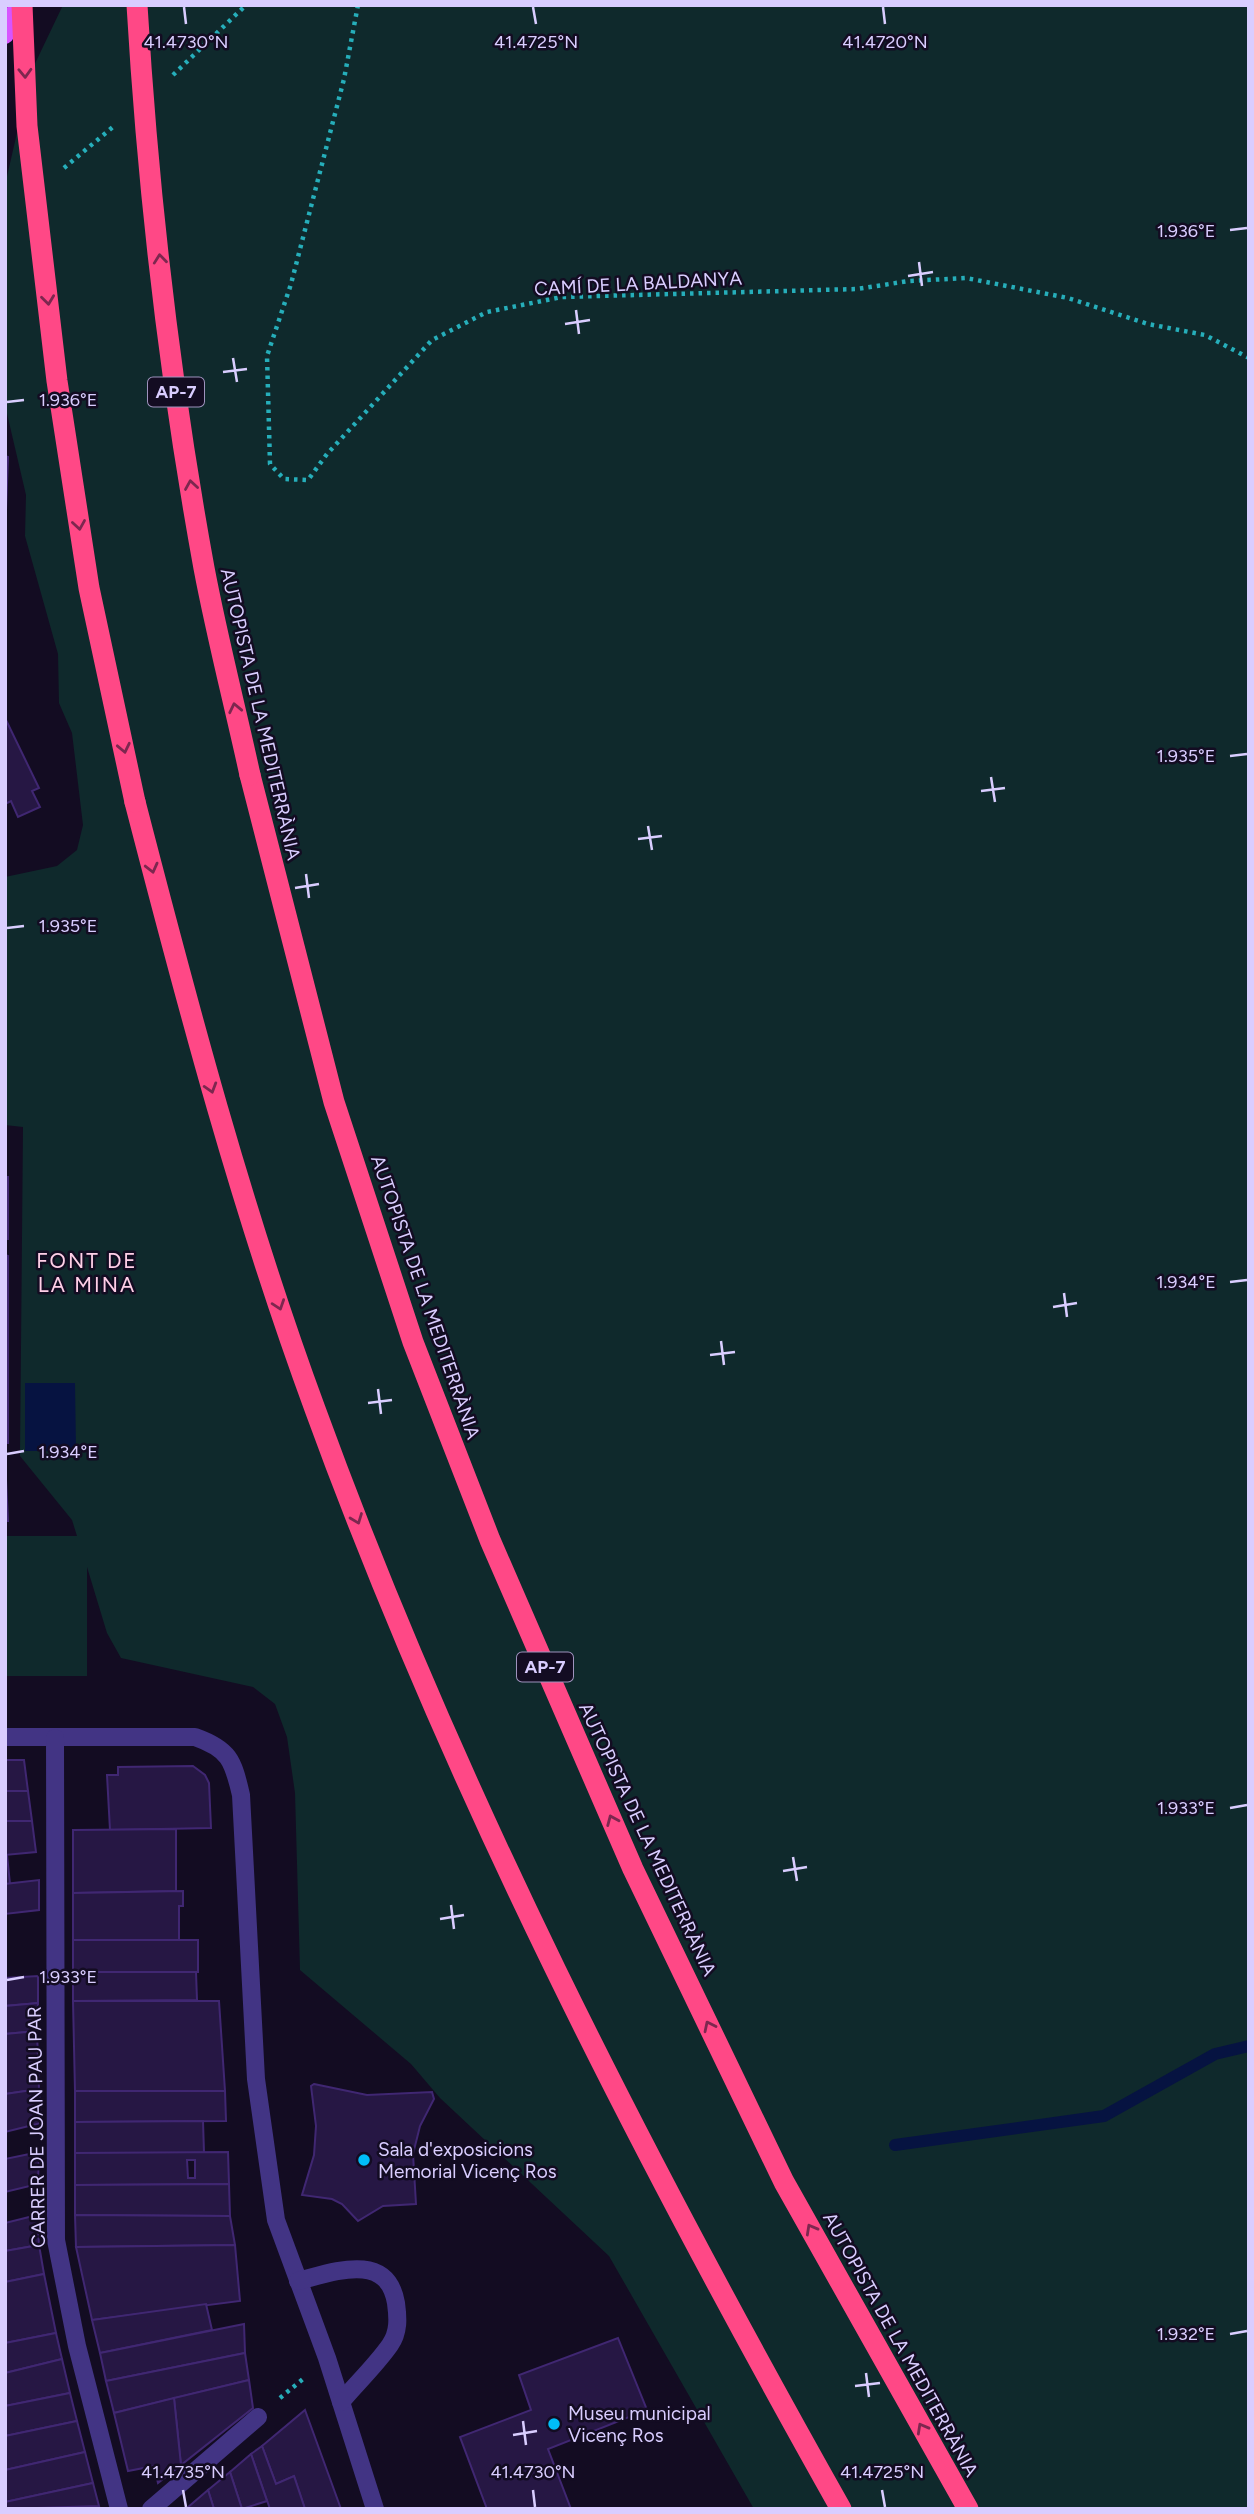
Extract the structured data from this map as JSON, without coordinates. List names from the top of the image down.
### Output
{
  "streets": {
    "highway": ["AP-7", "AUTOPISTA DE LA MEDITERRÀNIA"],
    "street": ["CARRER DE JOAN PAU PAR"],
    "path": ["CAMÍ DE LA BALDANYA"]
  },
  "districts": ["FONT DE LA MINA"],
  "places": ["Sala d'exposicions Memorial Vicenç Ros", "Museu municipal Vicenç Ros"],
  "coordinates": [
    "41.4730°N",
    "41.4725°N",
    "41.4720°N",
    "1.936°E",
    "1.935°E",
    "1.934°E",
    "1.933°E",
    "1.932°E",
    "41.4735°N"
  ]
}
